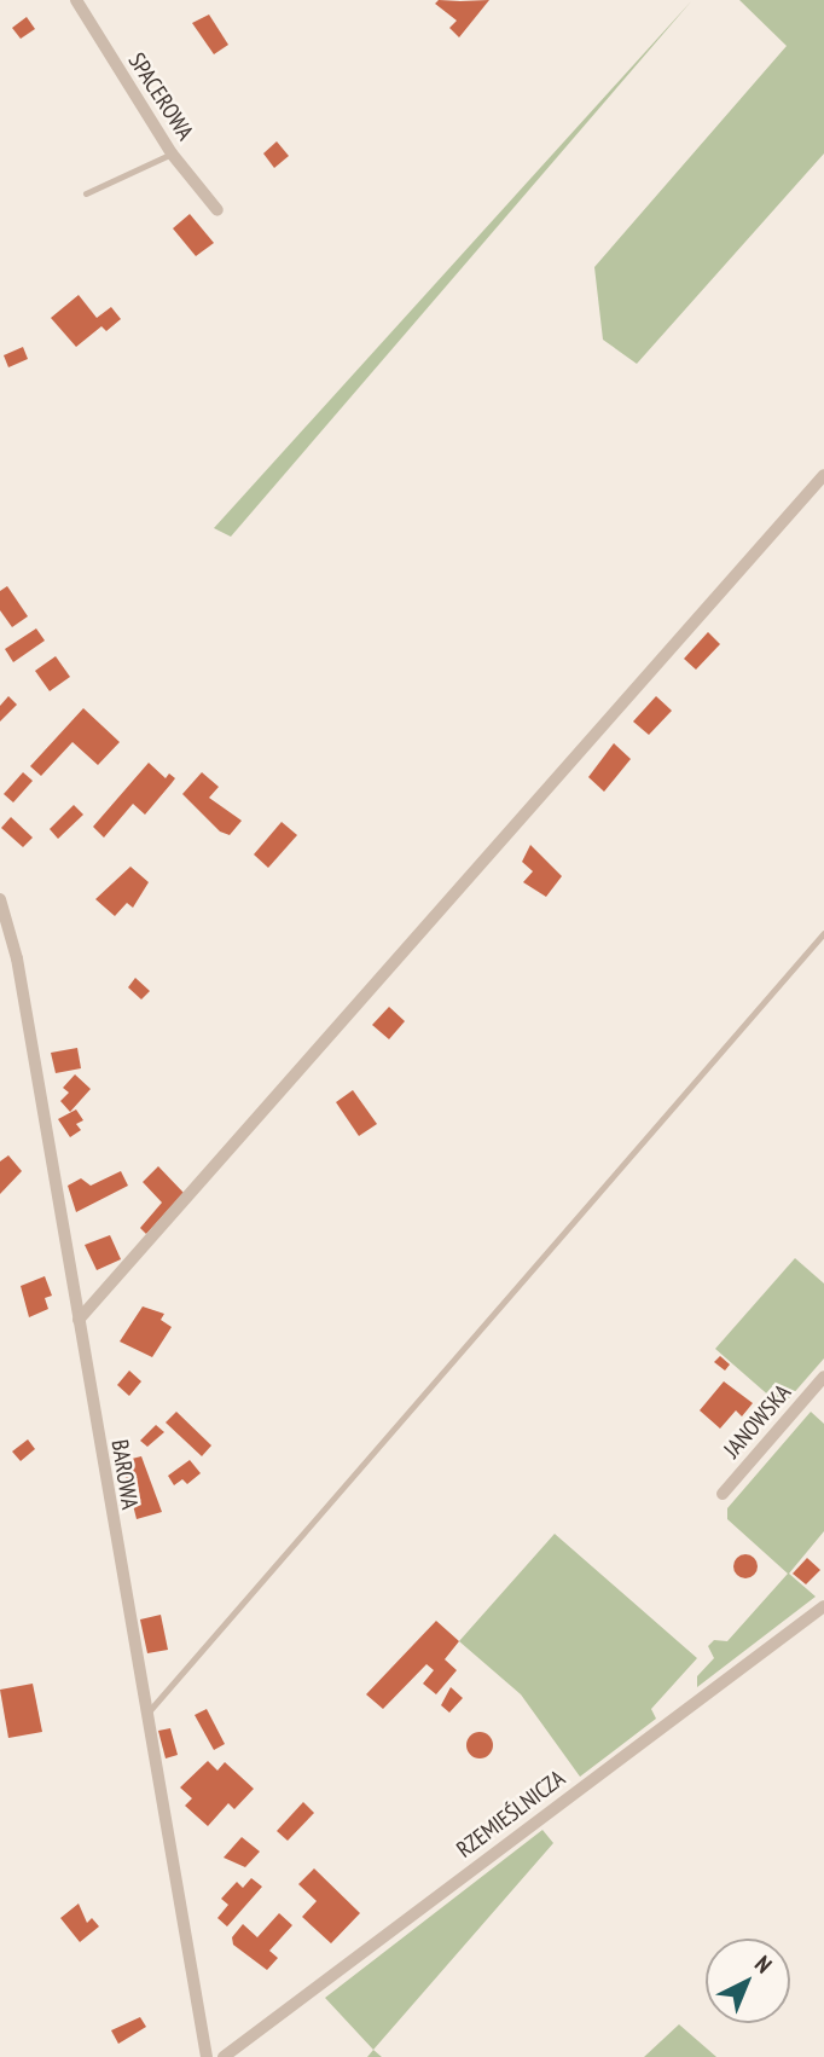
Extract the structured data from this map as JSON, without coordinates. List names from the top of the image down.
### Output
{
  "streets": {
    "street": [
      "SPACEROWA",
      "JANOWSKA",
      "BAROWA",
      "RZEMIEŚLNICZA"
    ]
  },
  "north": "top right"
}
